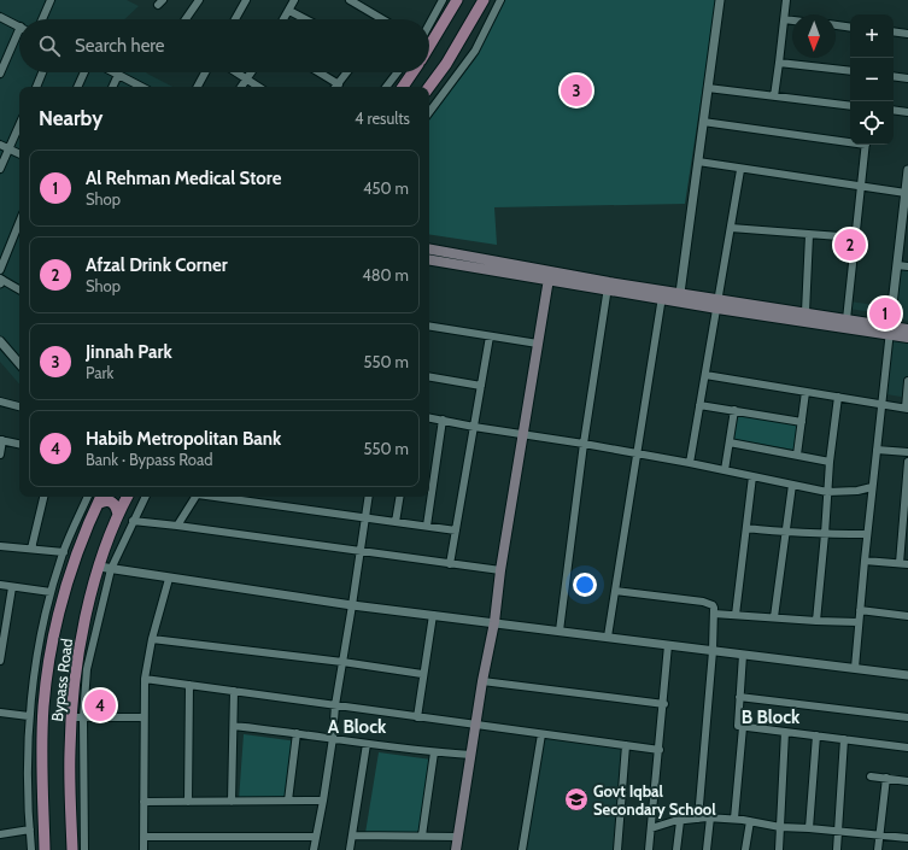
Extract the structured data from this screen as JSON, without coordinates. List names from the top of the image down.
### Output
{
  "streets": {
    "main road": ["Bypass Road"]
  },
  "districts": ["B Block", "A Block"],
  "places": {
    "school or university": ["Govt Iqbal Secondary School"]
  },
  "north": "bottom",
  "page": {
    "map_buttons": ["+", "−"],
    "search": "Search here",
    "pins": [
      "3",
      "2",
      "1",
      "4"
    ],
    "heading": ["Nearby", "4 results"],
    "list": [
      {
        "mark": "1",
        "name": "Al Rehman Medical Store",
        "note": "Shop",
        "value": "450 m"
      },
      {
        "mark": "2",
        "name": "Afzal Drink Corner",
        "note": "Shop",
        "value": "480 m"
      },
      {
        "mark": "3",
        "name": "Jinnah Park",
        "note": "Park",
        "value": "550 m"
      },
      {
        "mark": "4",
        "name": "Habib Metropolitan Bank",
        "note": "Bank · Bypass Road",
        "value": "550 m"
      }
    ]
  }
}
